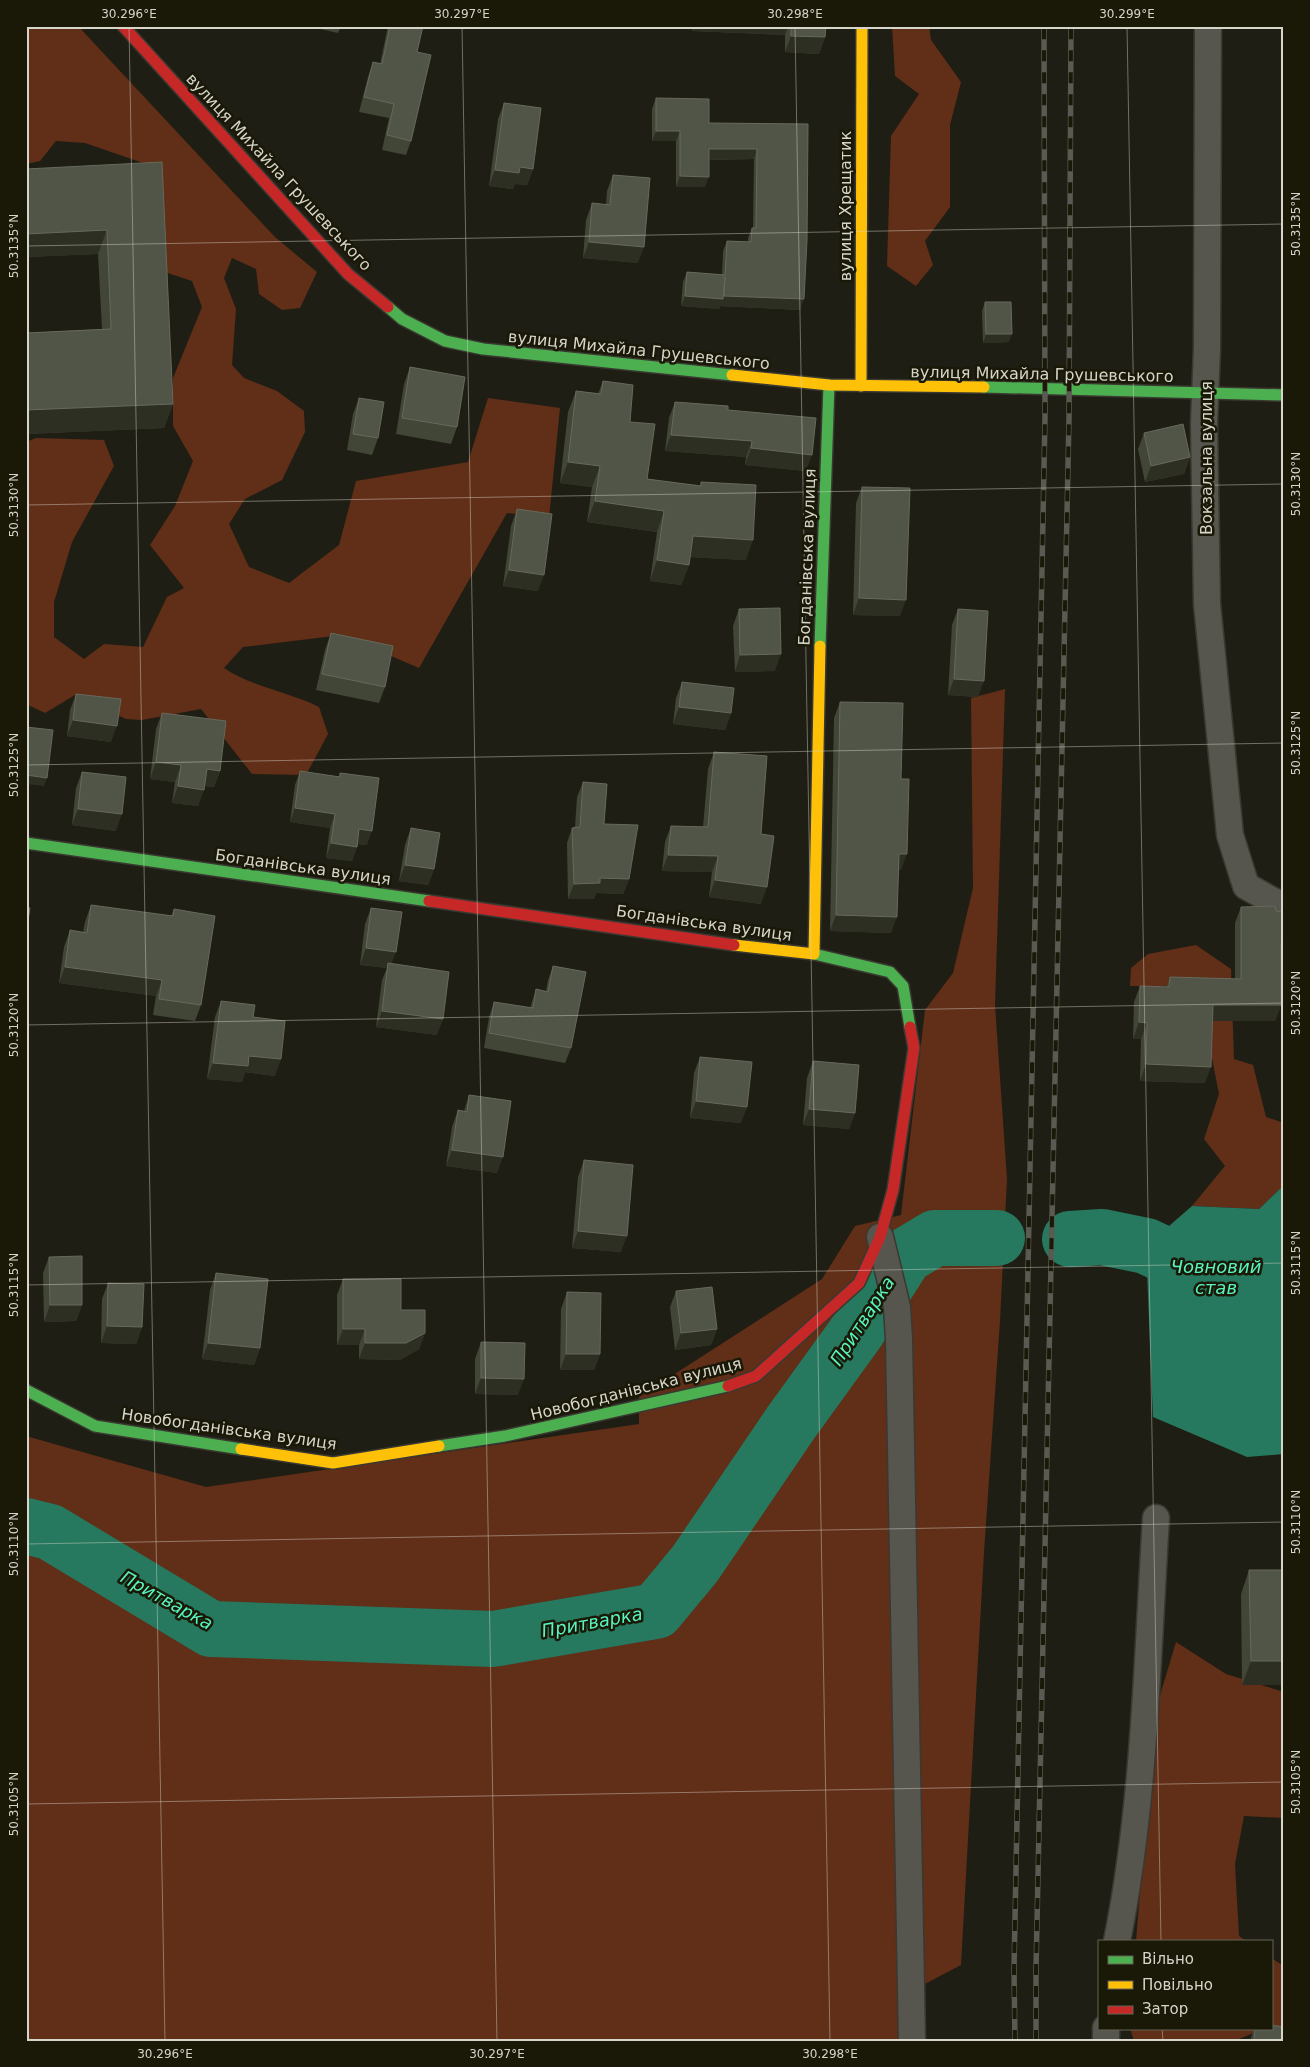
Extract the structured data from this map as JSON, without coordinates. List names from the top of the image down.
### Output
{
  "streets": {
    "street": [
      "вулиця Михайла Грушевського",
      "вулиця Хрещатик",
      "Вокзальна вулиця",
      "Богданівська вулиця",
      "Новобогданівська вулиця"
    ]
  },
  "crossings": [
    ["вулиця Михайла Грушевського", "вулиця Хрещатик"],
    ["вулиця Михайла Грушевського", "Вокзальна вулиця"],
    ["вулиця Михайла Грушевського", "Богданівська вулиця"],
    ["Богданівська вулиця", "Новобогданівська вулиця"]
  ],
  "water": ["Човновий став", "Притварка"],
  "legend": ["Вільно", "Повільно", "Затор"],
  "coordinates": [
    "30.296°E",
    "30.297°E",
    "30.298°E",
    "30.299°E",
    "50.3135°N",
    "50.3130°N",
    "50.3125°N",
    "50.3120°N",
    "50.3115°N",
    "50.3110°N",
    "50.3105°N"
  ]
}
